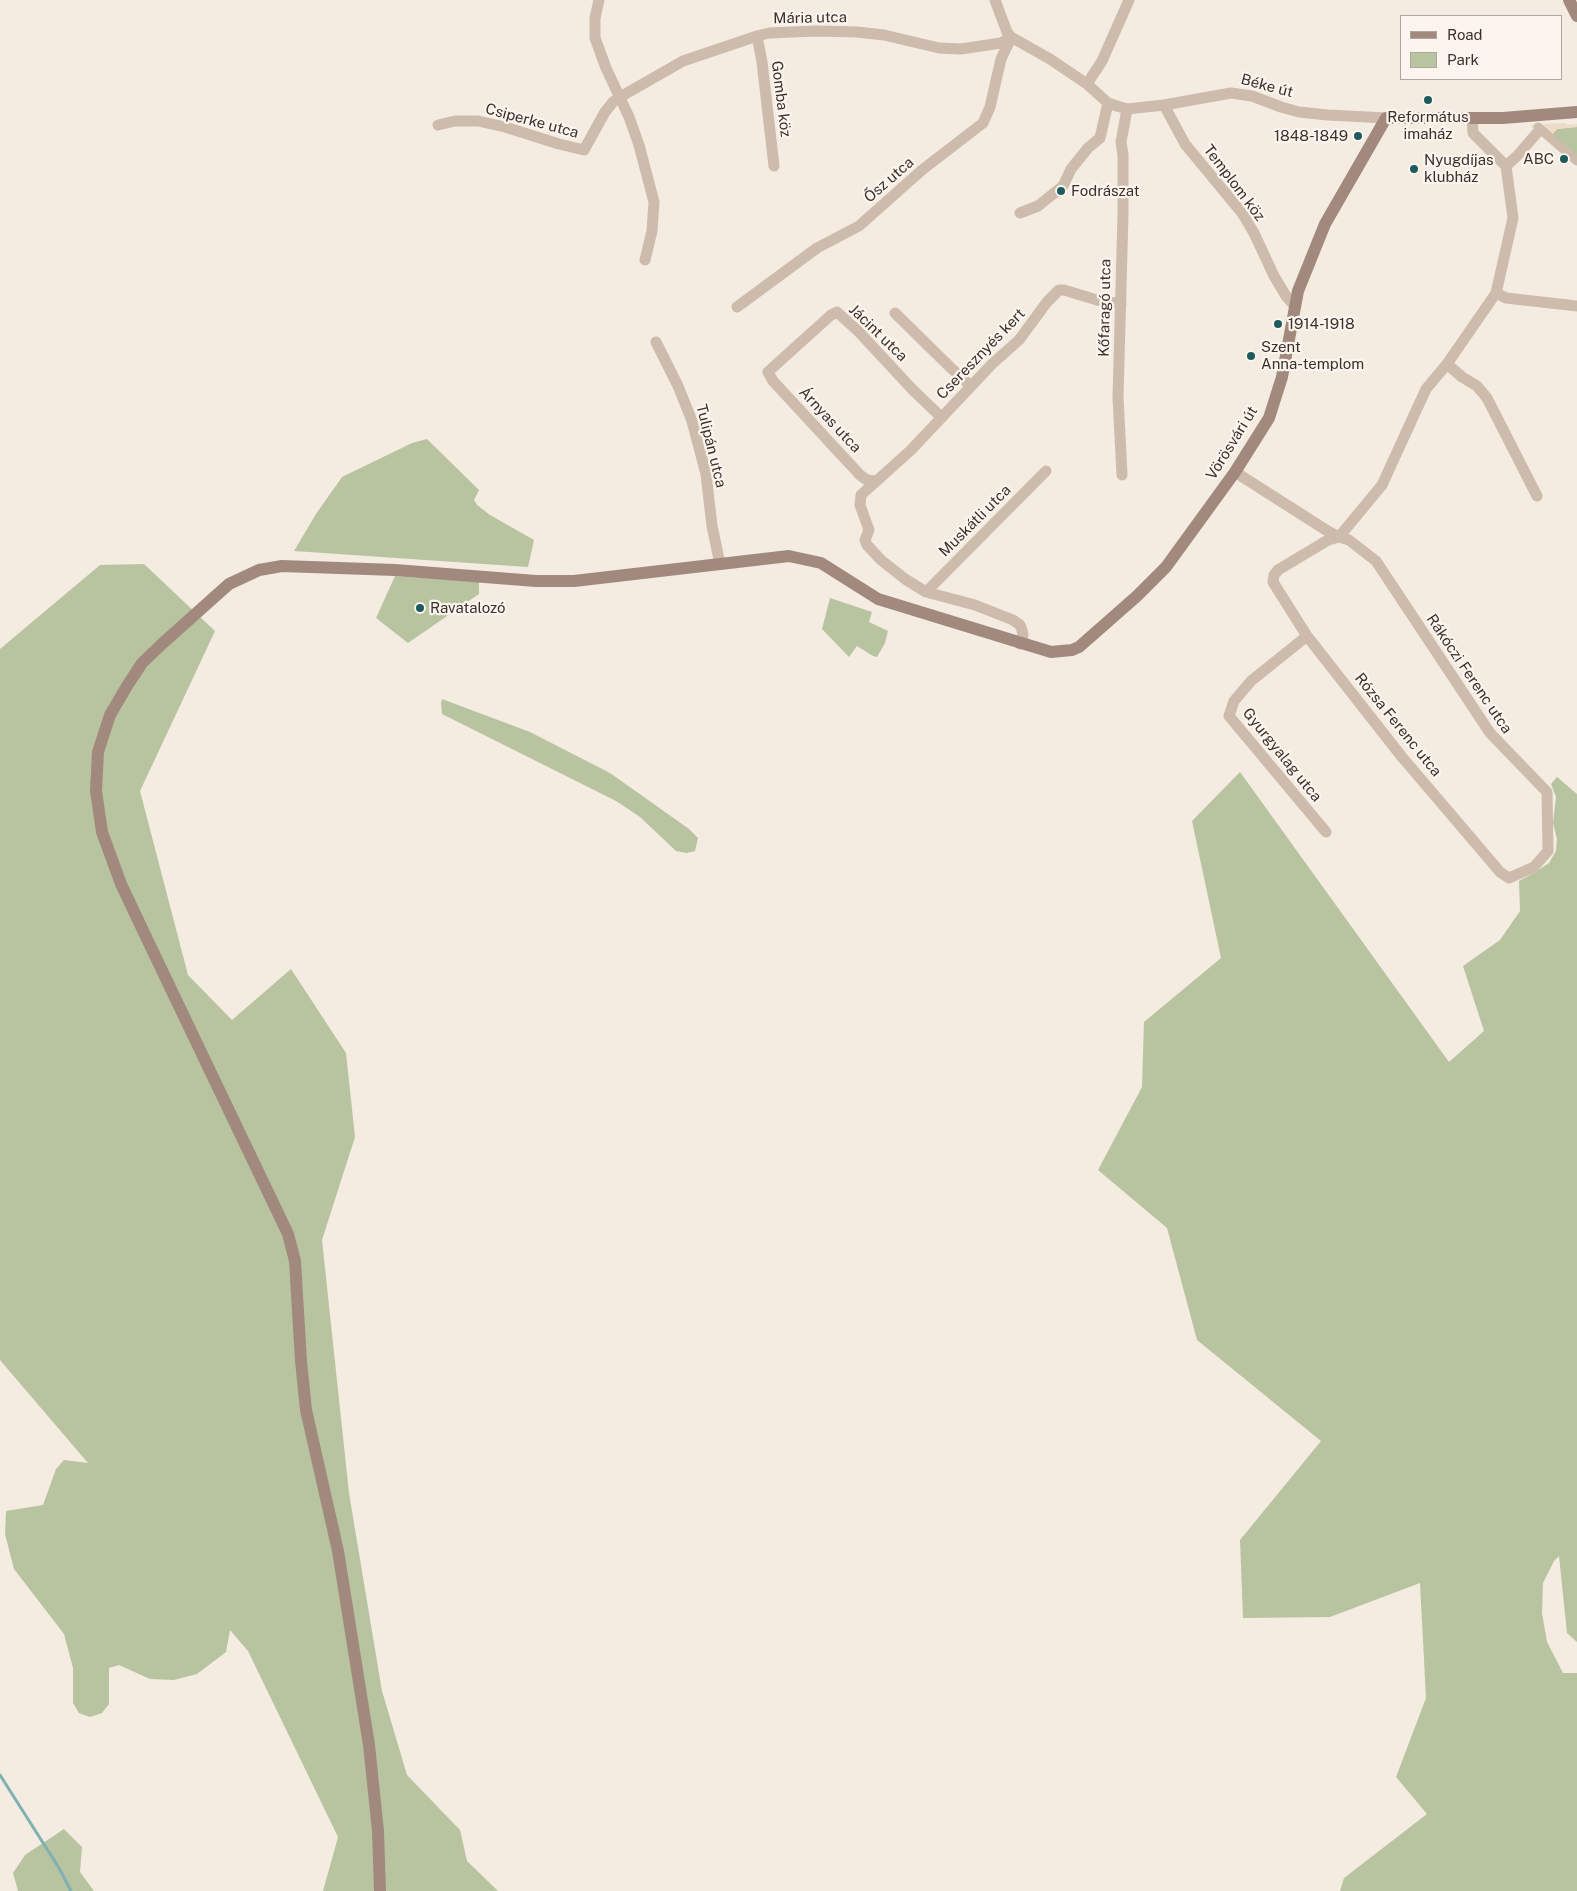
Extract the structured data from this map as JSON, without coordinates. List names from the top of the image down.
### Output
{
  "streets": {
    "main road": ["Béke út", "Vörösvári út"],
    "street": [
      "Mária utca",
      "Gomba köz",
      "Csiperke utca",
      "Ősz utca",
      "Templom köz",
      "Kőfaragó utca",
      "Jácint utca",
      "Cseresznyés kert",
      "Árnyas utca",
      "Tulipán utca",
      "Muskátli utca",
      "Rákóczi Ferenc utca",
      "Rózsa Ferenc utca",
      "Gyurgyalag utca"
    ]
  },
  "crossings": [
    ["Mária utca", "Béke út"],
    ["Mária utca", "Gomba köz"],
    ["Mária utca", "Csiperke utca"],
    ["Mária utca", "Ősz utca"],
    ["Béke út", "Ősz utca"],
    ["Béke út", "Templom köz"],
    ["Béke út", "Kőfaragó utca"],
    ["Béke út", "Vörösvári út"],
    ["Templom köz", "Vörösvári út"],
    ["Kőfaragó utca", "Cseresznyés kert"],
    ["Jácint utca", "Cseresznyés kert"],
    ["Jácint utca", "Árnyas utca"],
    ["Cseresznyés kert", "Árnyas utca"],
    ["Cseresznyés kert", "Muskátli utca"],
    ["Vörösvári út", "Tulipán utca"],
    ["Vörösvári út", "Rákóczi Ferenc utca"],
    ["Rákóczi Ferenc utca", "Rózsa Ferenc utca"],
    ["Rózsa Ferenc utca", "Gyurgyalag utca"]
  ],
  "places": [
    "Református imaház",
    "1848-1849",
    "ABC",
    "Nyugdíjas klubház",
    "Fodrászat",
    "1914-1918",
    "Szent Anna-templom",
    "Ravatalozó"
  ],
  "legend": ["Road", "Park"]
}
